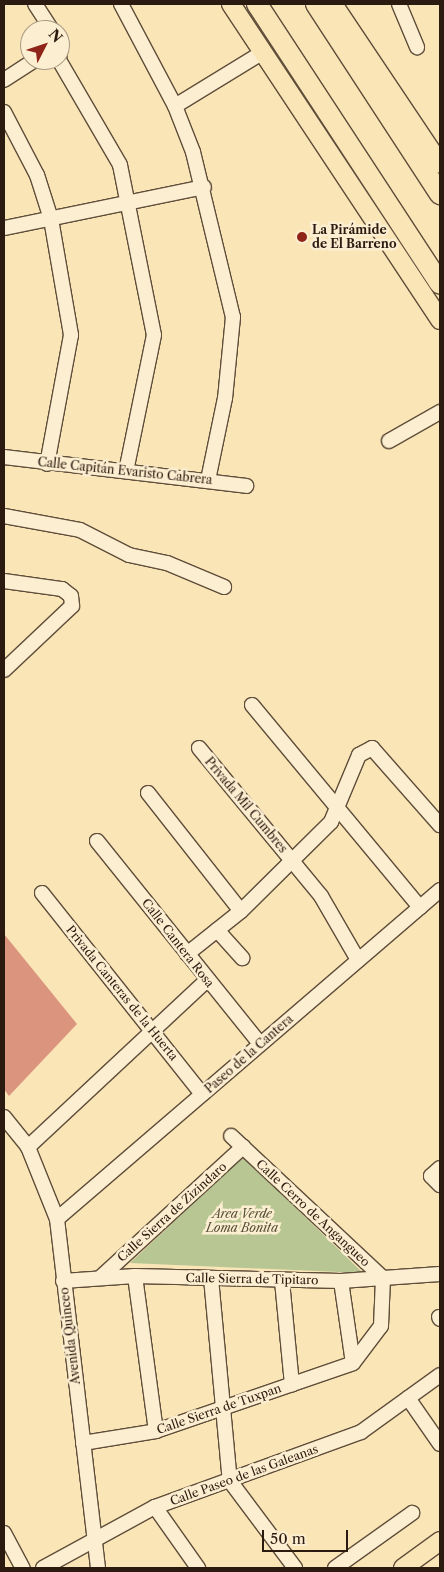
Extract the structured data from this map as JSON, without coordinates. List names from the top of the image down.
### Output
{
  "streets": {
    "street": [
      "Calle Capitán Evaristo Cabrera",
      "Privada Mil Cumbres",
      "Calle Cantera Rosa",
      "Privada Canteras de la Huerta",
      "Paseo de la Cantera",
      "Calle Sierra de Zizindaro",
      "Calle Cerro de Angangueo",
      "Calle Sierra de Tipitaro",
      "Avenida Quinceo",
      "Calle Sierra de Tuxpan",
      "Calle Paseo de las Galeanas"
    ]
  },
  "crossings": [
    ["Privada Mil Cumbres", "Paseo de la Cantera"],
    ["Calle Cantera Rosa", "Paseo de la Cantera"],
    ["Privada Canteras de la Huerta", "Paseo de la Cantera"],
    ["Paseo de la Cantera", "Avenida Quinceo"],
    ["Calle Sierra de Zizindaro", "Calle Cerro de Angangueo"],
    ["Calle Sierra de Zizindaro", "Calle Sierra de Tipitaro"],
    ["Calle Cerro de Angangueo", "Calle Sierra de Tipitaro"],
    ["Calle Sierra de Tipitaro", "Avenida Quinceo"],
    ["Avenida Quinceo", "Calle Sierra de Tuxpan"],
    ["Avenida Quinceo", "Calle Paseo de las Galeanas"]
  ],
  "parks": ["Area Verde Loma Bonita"],
  "places": ["La Pirámide de El Barreno"],
  "scale_bar": "50 m",
  "north": "top right"
}
